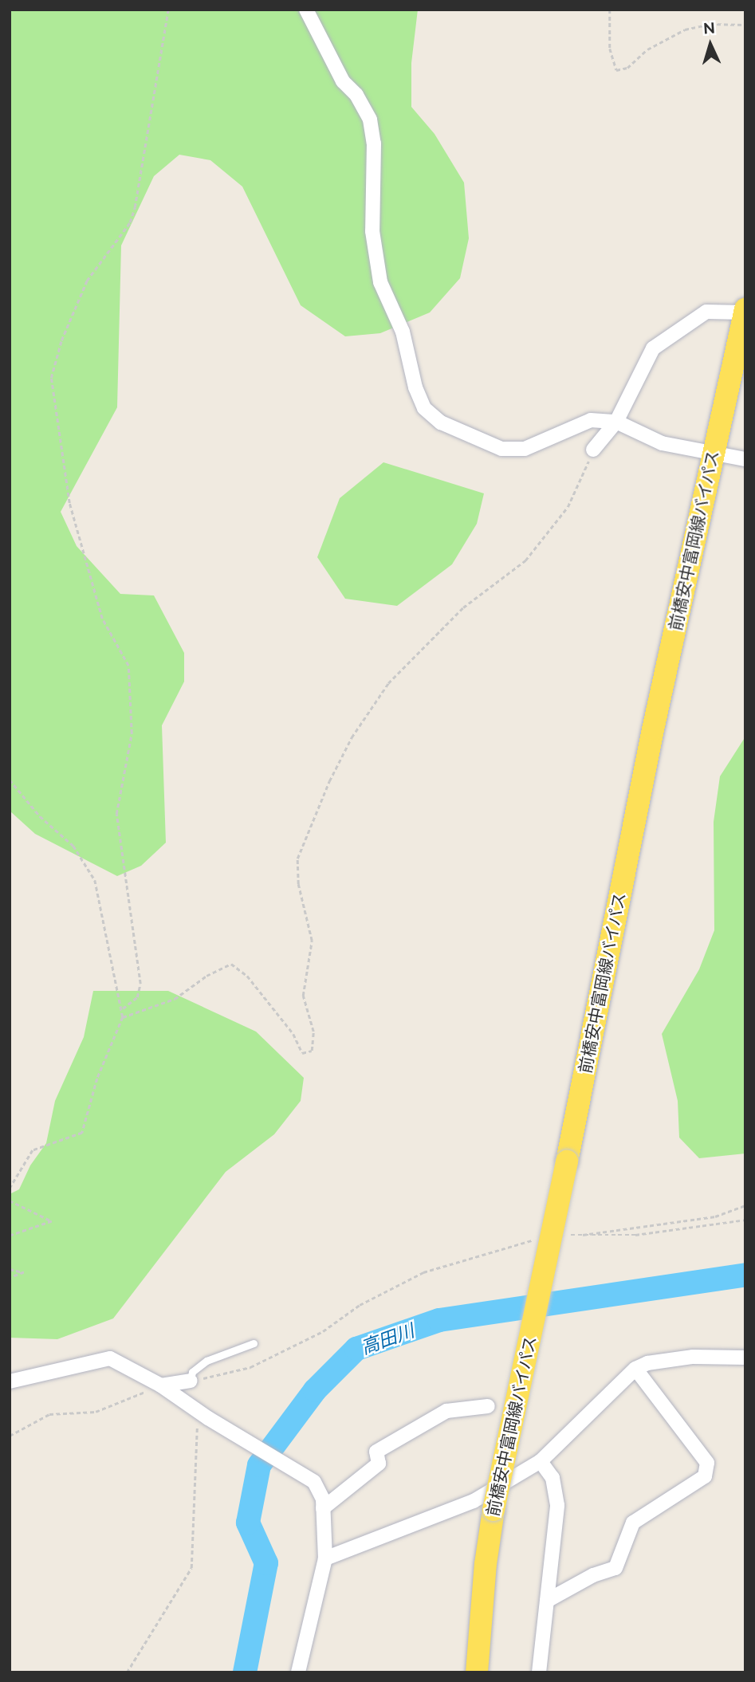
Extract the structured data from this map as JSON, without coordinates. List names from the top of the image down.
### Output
{
  "streets": {
    "main road": ["前橋安中富岡線バイパス"]
  },
  "water": ["高田川"],
  "north": "top"
}
